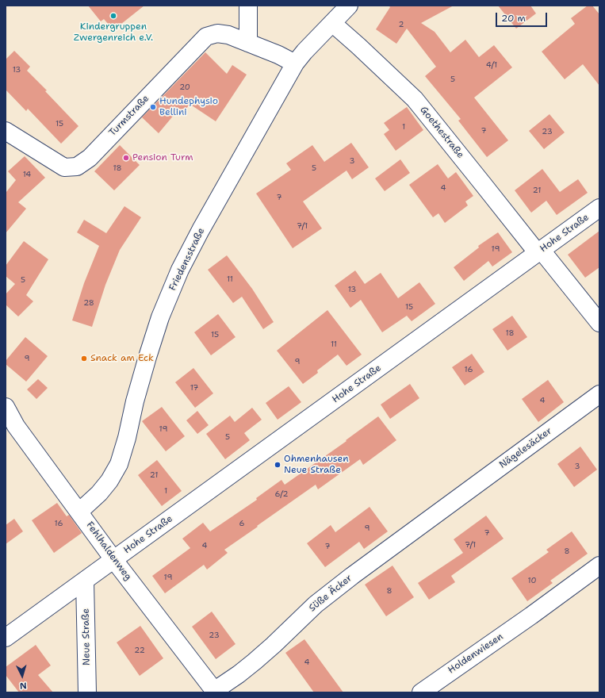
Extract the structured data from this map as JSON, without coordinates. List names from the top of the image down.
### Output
{
  "streets": {
    "street": [
      "Turmstraße",
      "Goethestraße",
      "Hohe Straße",
      "Friedensstraße",
      "Nägelesäcker",
      "Fehlhaldenweg",
      "Süße Äcker",
      "Neue Straße",
      "Holdenwiesen"
    ]
  },
  "crossings": [
    ["Turmstraße", "Friedensstraße"],
    ["Goethestraße", "Hohe Straße"],
    ["Goethestraße", "Friedensstraße"],
    ["Hohe Straße", "Fehlhaldenweg"],
    ["Friedensstraße", "Fehlhaldenweg"],
    ["Nägelesäcker", "Süße Äcker"],
    ["Fehlhaldenweg", "Süße Äcker"]
  ],
  "places": [
    "Kindergruppen Zwergenreich e.V.",
    "Hundephysio Bellini",
    "Pension Turm",
    "Snack am Eck",
    "Ohmenhausen Neue Straße"
  ],
  "house_numbers": [
    "2",
    "4/1",
    "13",
    "5",
    "20",
    "15",
    "1",
    "7",
    "23",
    "3",
    "18",
    "5",
    "14",
    "4",
    "21",
    "7",
    "7/1",
    "19",
    "11",
    "5",
    "13",
    "28",
    "15",
    "18",
    "15",
    "11",
    "9",
    "9",
    "16",
    "17",
    "4",
    "19",
    "5",
    "3",
    "21",
    "1",
    "6/2",
    "16",
    "6",
    "9",
    "7",
    "7/1",
    "4",
    "7",
    "8",
    "19",
    "10",
    "8",
    "23",
    "22",
    "4"
  ],
  "scale_bar": "20 m",
  "north": "bottom"
}
